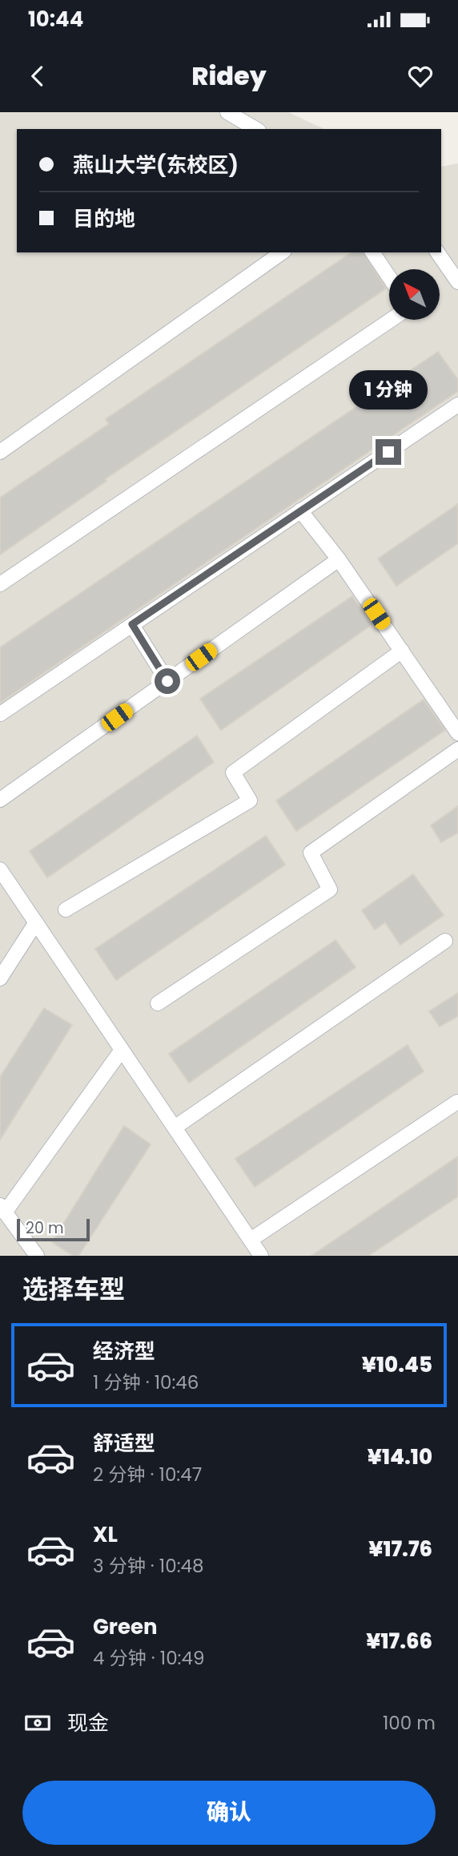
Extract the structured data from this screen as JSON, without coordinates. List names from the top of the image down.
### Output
{
  "scale_bar": "20 m",
  "north": "top left",
  "page": {
    "status": "10:44",
    "header": "Ridey",
    "banner": ["燕山大学(东校区)", "目的地"],
    "bubble": "1 分钟",
    "scale": "20 m",
    "heading": "选择车型",
    "list": [
      {
        "name": "经济型",
        "note": "1 分钟 · 10:46",
        "value": "¥10.45"
      },
      {
        "name": "舒适型",
        "note": "2 分钟 · 10:47",
        "value": "¥14.10"
      },
      {
        "name": "XL",
        "note": "3 分钟 · 10:48",
        "value": "¥17.76"
      },
      {
        "name": "Green",
        "note": "4 分钟 · 10:49",
        "value": "¥17.66"
      }
    ],
    "pay": ["现金", "100 m"],
    "buttons": "确认"
  }
}
